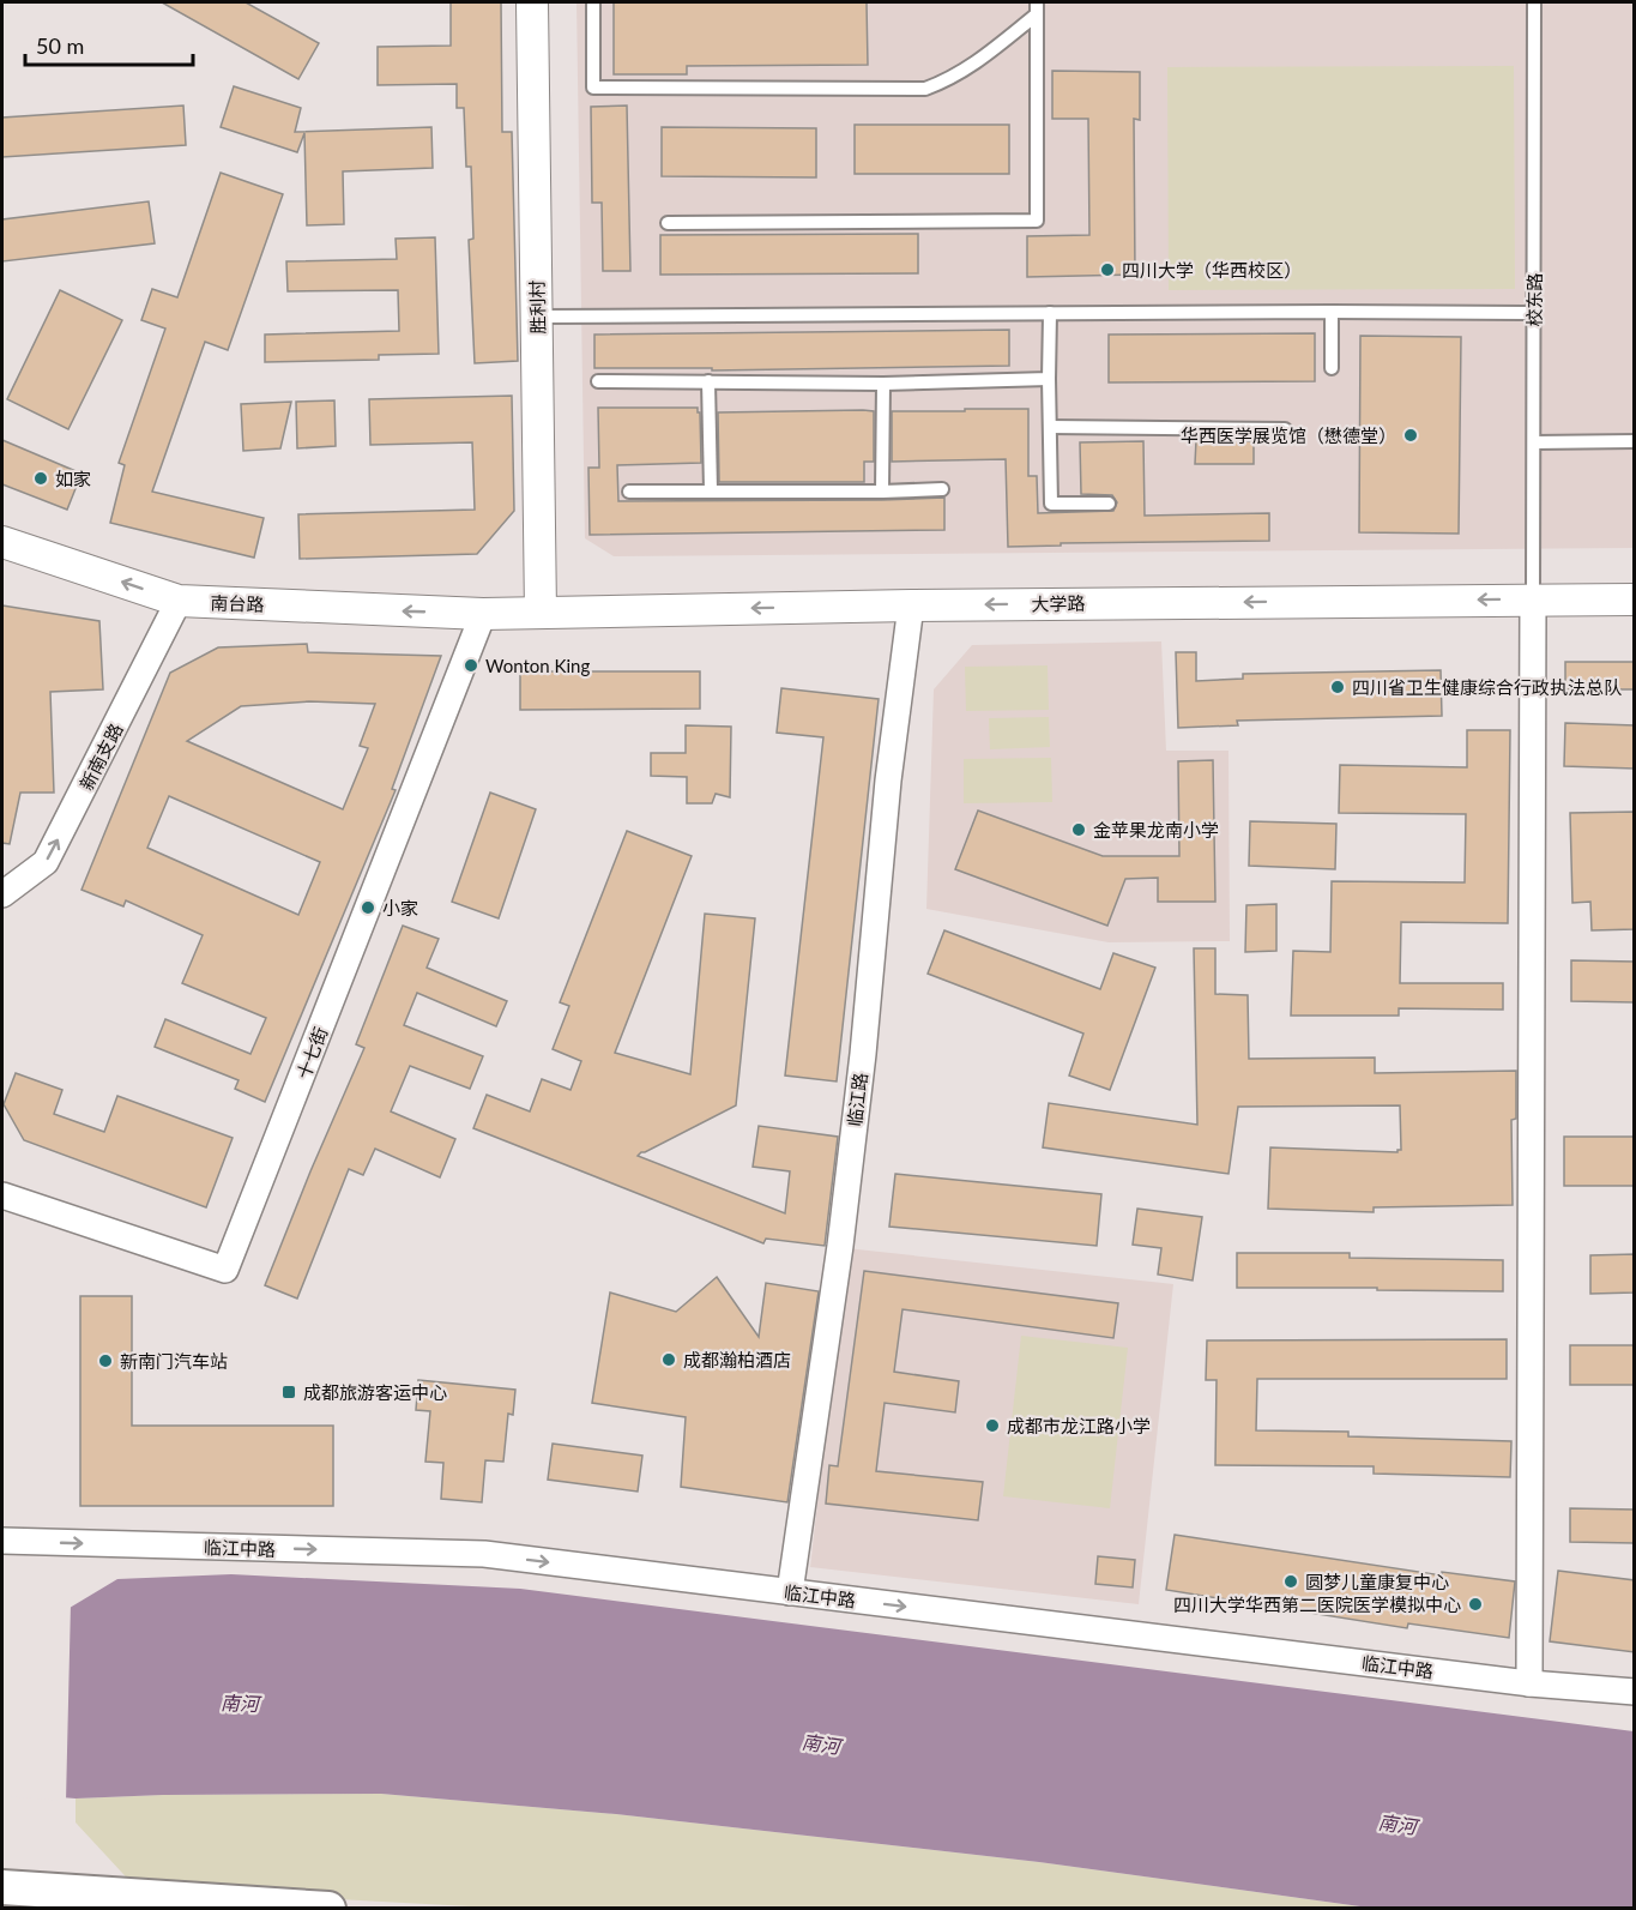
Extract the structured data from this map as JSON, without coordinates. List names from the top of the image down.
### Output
{
  "streets": {
    "street": [
      "胜利村",
      "南台路",
      "大学路",
      "新南支路",
      "十七街",
      "临江路",
      "临江中路"
    ],
    "lane": ["校东路"]
  },
  "crossings": [
    ["校东路", "大学路"],
    ["胜利村", "大学路"],
    ["南台路", "大学路"],
    ["南台路", "新南支路"],
    ["南台路", "十七街"],
    ["大学路", "十七街"],
    ["大学路", "临江路"],
    ["临江路", "临江中路"]
  ],
  "one_way": [
    "南台路",
    "大学路",
    "新南支路",
    "临江中路"
  ],
  "water": ["南河"],
  "places": {
    "other": [
      "四川大学（华西校区）",
      "华西医学展览馆（懋德堂）",
      "如家",
      "Wonton King",
      "四川省卫生健康综合行政执法总队",
      "金苹果龙南小学",
      "小家",
      "成都瀚柏酒店",
      "新南门汽车站",
      "成都市龙江路小学",
      "圆梦儿童康复中心",
      "四川大学华西第二医院医学模拟中心"
    ],
    "transit": ["成都旅游客运中心"]
  },
  "scale_bar": "50 m"
}
